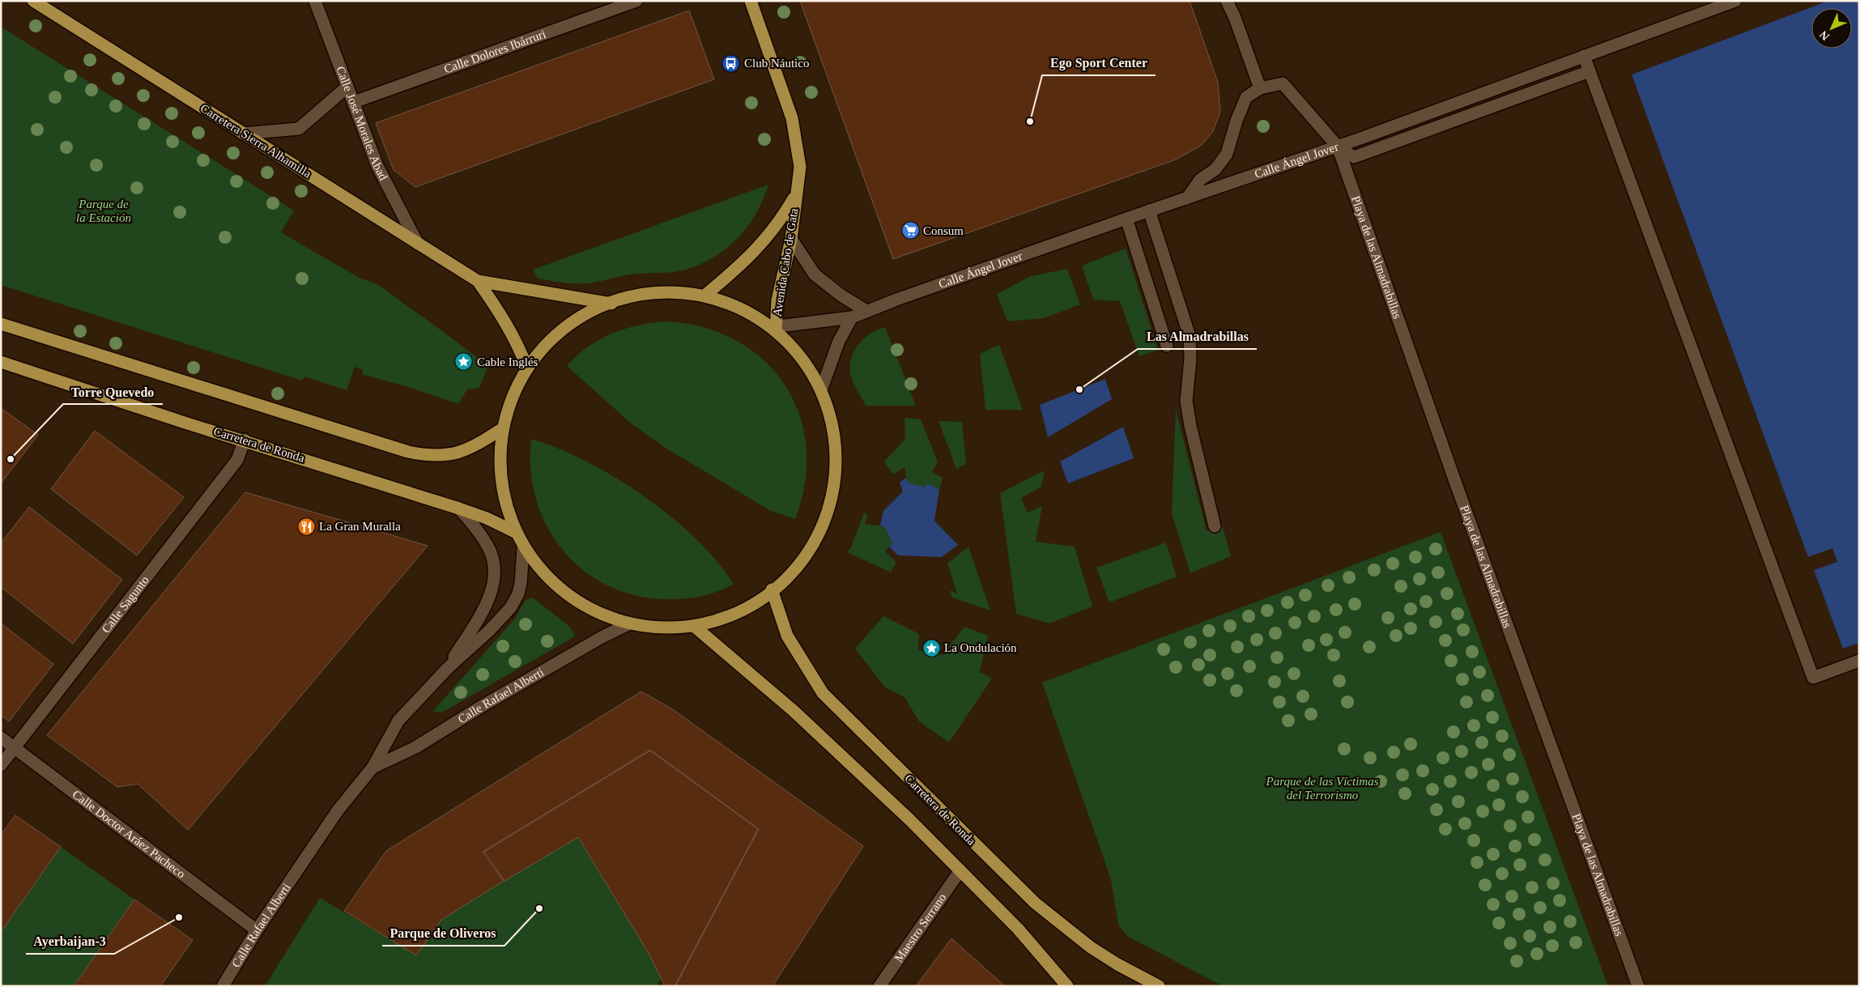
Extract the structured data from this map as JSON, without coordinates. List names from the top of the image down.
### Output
{
  "streets": {
    "main road": ["Carretera Sierra Alhamilla", "Avenida Cabo de Gata", "Carretera de Ronda"],
    "street": [
      "Calle Dolores Ibárruri",
      "Calle José Morales Abad",
      "Calle Ángel Jover",
      "Playa de las Almadrabillas",
      "Calle Sagunto",
      "Calle Rafael Alberti",
      "Calle Doctor Aráez Pacheco",
      "Maestro Serrano"
    ]
  },
  "crossings": [
    ["Calle Dolores Ibárruri", "Calle José Morales Abad"],
    ["Calle José Morales Abad", "Carretera Sierra Alhamilla"],
    ["Calle Ángel Jover", "Playa de las Almadrabillas"],
    ["Calle Ángel Jover", "Avenida Cabo de Gata"],
    ["Carretera de Ronda", "Calle Sagunto"],
    ["Carretera de Ronda", "Calle Rafael Alberti"],
    ["Calle Sagunto", "Calle Doctor Aráez Pacheco"],
    ["Calle Rafael Alberti", "Calle Doctor Aráez Pacheco"]
  ],
  "parks": ["Parque de la Estación", "Parque de las Víctimas del Terrorismo"],
  "places": {
    "bus stop": ["Club Náutico"],
    "other": [
      "Ego Sport Center",
      "Las Almadrabillas",
      "Torre Quevedo",
      "Parque de Oliveros",
      "Ayerbaijan-3"
    ],
    "supermarket": ["Consum"],
    "place": ["Cable Inglés", "La Ondulación"],
    "restaurant": ["La Gran Muralla"]
  },
  "north": "bottom left"
}
